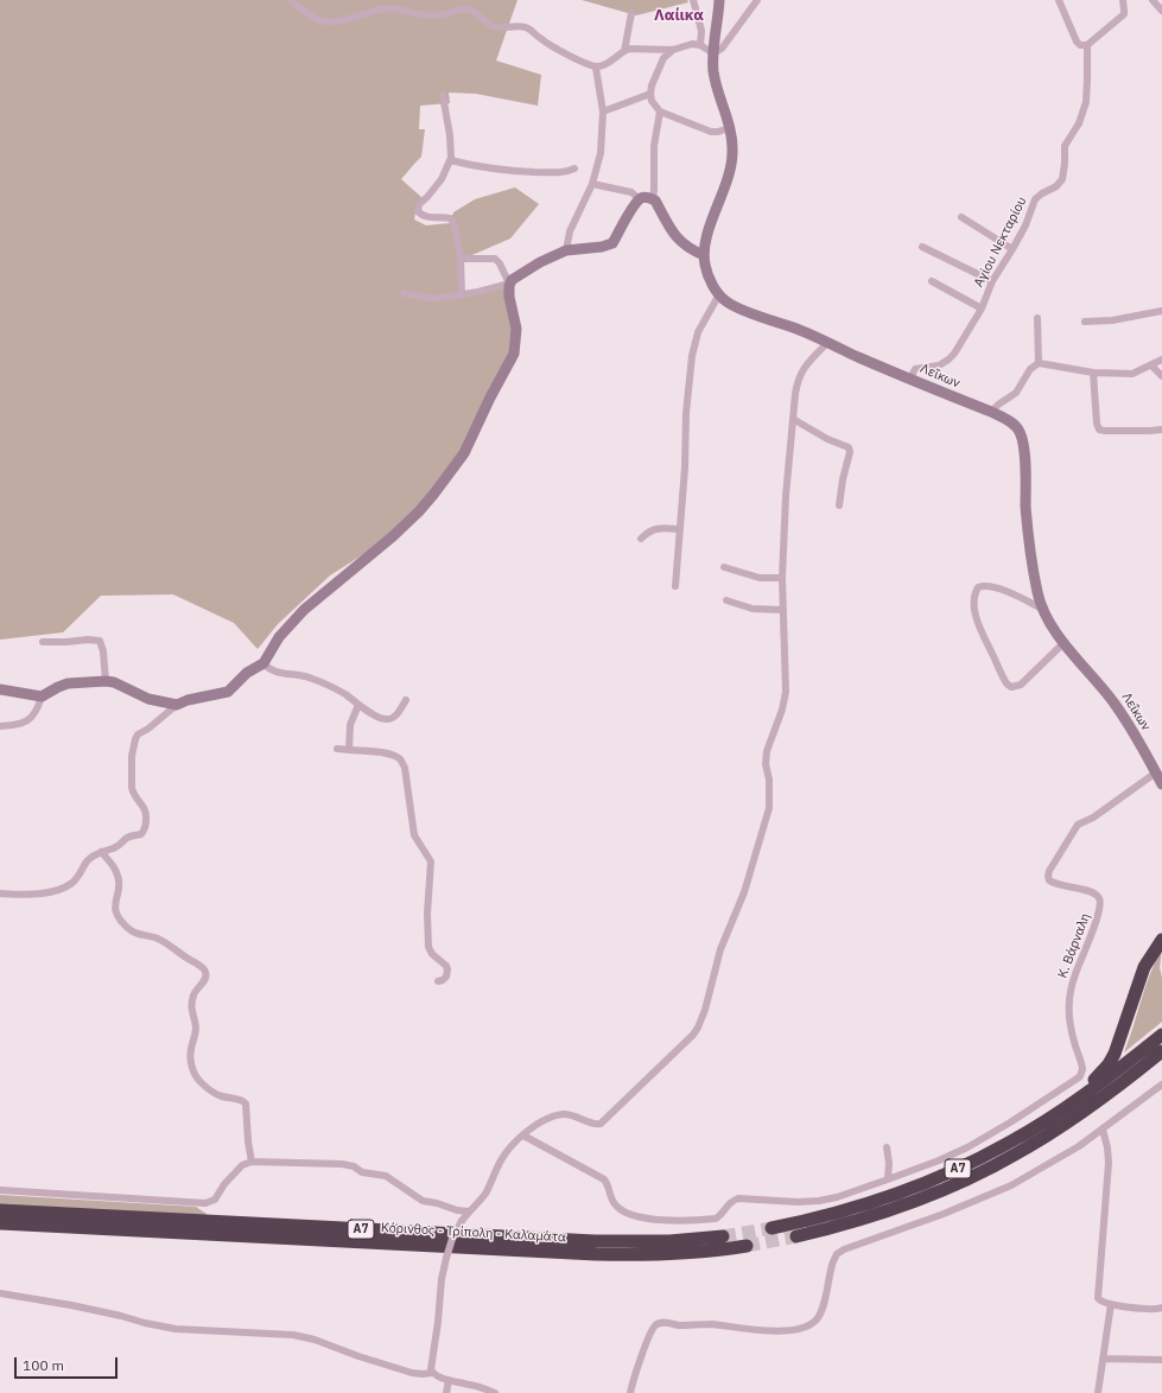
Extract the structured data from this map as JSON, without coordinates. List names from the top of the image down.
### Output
{
  "streets": {
    "highway": ["Α7", "Κόρινθος - Τρίπολη - Καλαμάτα"],
    "street": ["Αγίου Νεκταρίου", "Λεΐκων", "Κ. Βάρναλη"]
  },
  "crossings": [
    ["Αγίου Νεκταρίου", "Λεΐκων"],
    ["Λεΐκων", "Κ. Βάρναλη"]
  ],
  "districts": ["Λαίικα"],
  "scale_bar": "100 m"
}
